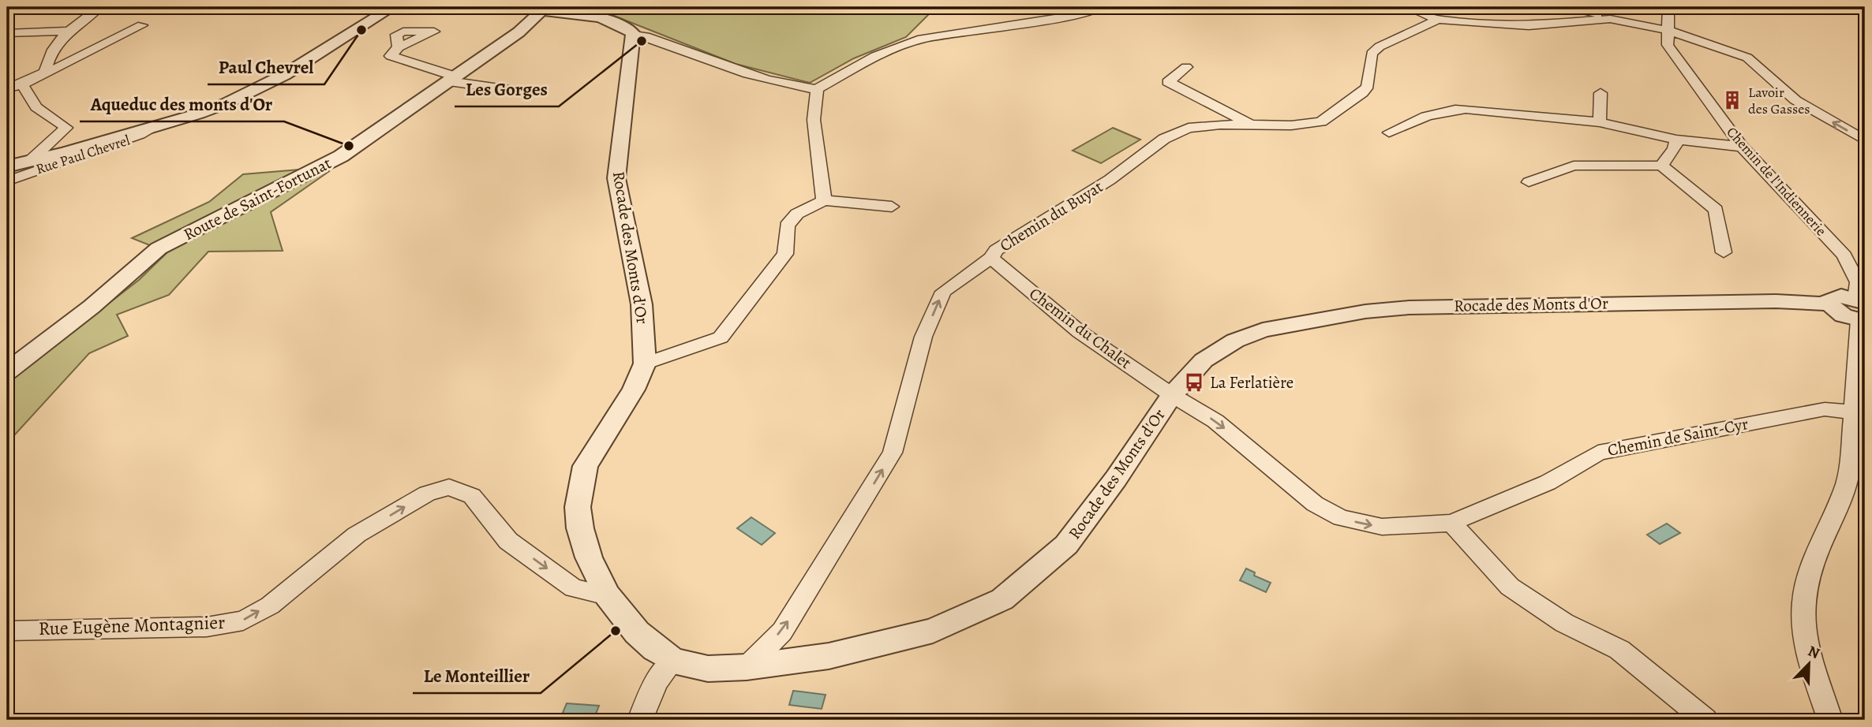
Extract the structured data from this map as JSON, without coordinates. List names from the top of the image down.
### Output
{
  "streets": {
    "street": [
      "Rue Paul Chevrel",
      "Chemin de l'Indiennerie",
      "Route de Saint-Fortunat",
      "Chemin du Buyat",
      "Rocade des Monts d'Or",
      "Chemin du Chalet",
      "Chemin de Saint-Cyr",
      "Rue Eugène Montagnier"
    ]
  },
  "crossings": [
    ["Chemin de l'Indiennerie", "Rocade des Monts d'Or"],
    ["Chemin de l'Indiennerie", "Chemin de Saint-Cyr"],
    ["Chemin du Buyat", "Rocade des Monts d'Or"],
    ["Chemin du Buyat", "Chemin du Chalet"],
    ["Rocade des Monts d'Or", "Chemin du Chalet"],
    ["Rocade des Monts d'Or", "Rue Eugène Montagnier"],
    ["Chemin du Chalet", "Chemin de Saint-Cyr"]
  ],
  "one_way": ["Chemin du Buyat", "Chemin du Chalet", "Rue Eugène Montagnier"],
  "places": {
    "other": [
      "Paul Chevrel",
      "Les Gorges",
      "Aqueduc des monts d'Or",
      "Le Monteillier"
    ],
    "building": ["Lavoir des Gasses"],
    "bus stop": ["La Ferlatière"]
  },
  "north": "top right"
}
